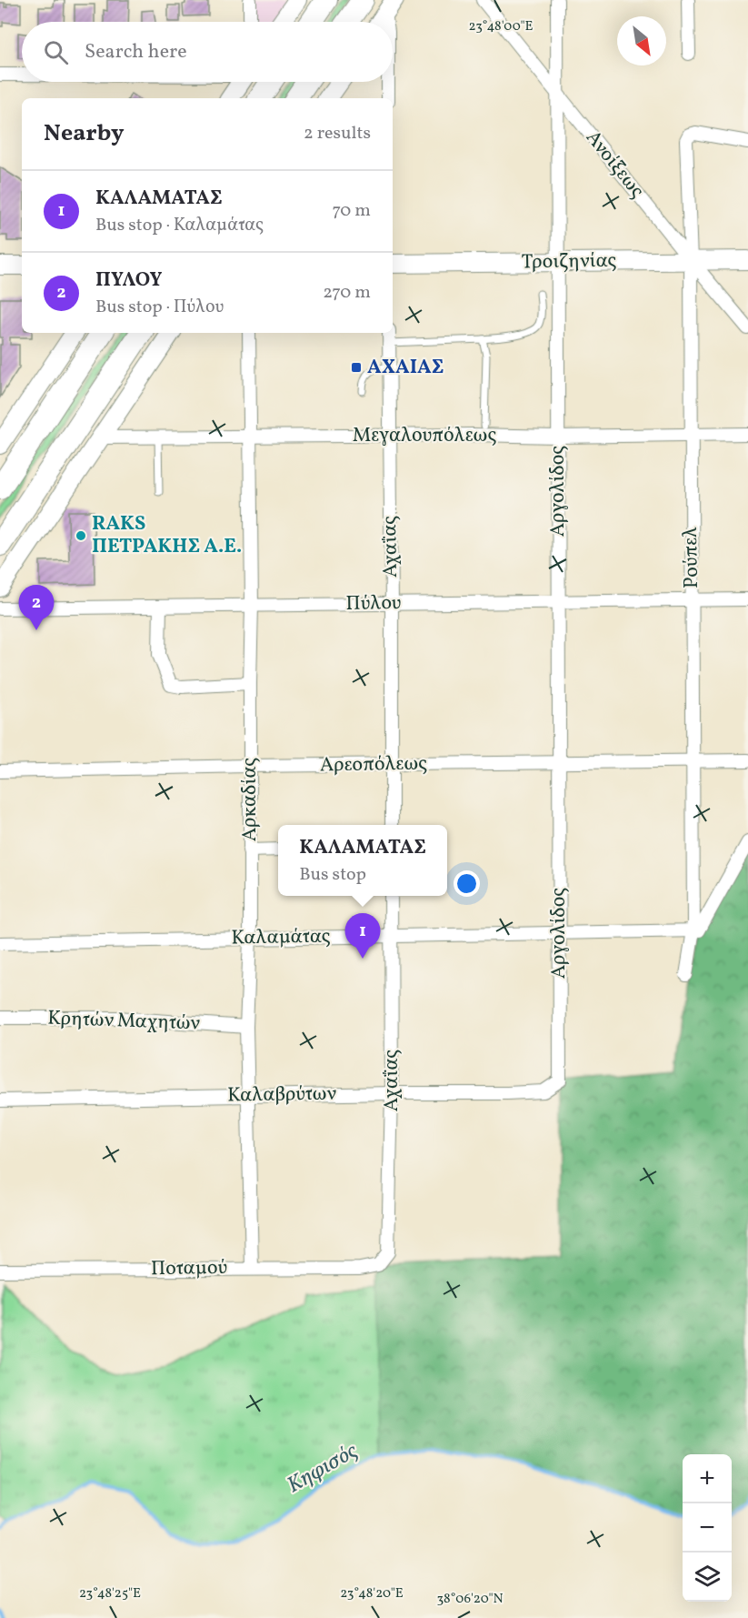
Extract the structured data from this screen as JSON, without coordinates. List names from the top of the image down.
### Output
{
  "streets": {
    "main road": ["Τροιζηνίας"],
    "street": [
      "Ανοίξεως",
      "Μεγαλουπόλεως",
      "Αργολίδος",
      "Αχαΐας",
      "Ρούπελ",
      "Πύλου",
      "Αρεοπόλεως",
      "Αρκαδίας",
      "Καλαμάτας",
      "Κρητών Μαχητών",
      "Καλαβρύτων",
      "Ποταμού"
    ]
  },
  "crossings": [
    ["Ανοίξεως", "Τροιζηνίας"],
    ["Ανοίξεως", "Αργολίδος"],
    ["Ανοίξεως", "Ρούπελ"],
    ["Τροιζηνίας", "Αργολίδος"],
    ["Τροιζηνίας", "Ρούπελ"],
    ["Μεγαλουπόλεως", "Αργολίδος"],
    ["Μεγαλουπόλεως", "Αχαΐας"],
    ["Μεγαλουπόλεως", "Ρούπελ"],
    ["Μεγαλουπόλεως", "Αρκαδίας"],
    ["Αργολίδος", "Πύλου"],
    ["Αργολίδος", "Αρεοπόλεως"],
    ["Αργολίδος", "Καλαμάτας"],
    ["Αργολίδος", "Καλαβρύτων"],
    ["Αχαΐας", "Πύλου"],
    ["Αχαΐας", "Αρεοπόλεως"],
    ["Αχαΐας", "Καλαμάτας"],
    ["Αχαΐας", "Καλαβρύτων"],
    ["Αχαΐας", "Ποταμού"],
    ["Ρούπελ", "Πύλου"],
    ["Ρούπελ", "Αρεοπόλεως"],
    ["Ρούπελ", "Καλαμάτας"],
    ["Πύλου", "Αρκαδίας"],
    ["Αρεοπόλεως", "Αρκαδίας"],
    ["Αρκαδίας", "Καλαμάτας"],
    ["Αρκαδίας", "Κρητών Μαχητών"],
    ["Αρκαδίας", "Καλαβρύτων"],
    ["Αρκαδίας", "Ποταμού"]
  ],
  "water": ["Κηφισός"],
  "places": {
    "transit": ["AXAΙΑΣ"],
    "other": ["RAKS ΠΕΤΡΑΚΗΣ Α.Ε."]
  },
  "north": "bottom right",
  "page": {
    "search": "Search here",
    "heading": ["Nearby", "2 results"],
    "list": [
      {
        "mark": "1",
        "name": "ΚΑΛΑΜΑΤΑΣ",
        "note": "Bus stop · Καλαμάτας",
        "value": "70 m"
      },
      {
        "mark": "2",
        "name": "ΠΥΛΟΥ",
        "note": "Bus stop · Πύλου",
        "value": "270 m"
      }
    ],
    "pins": ["2", "1"],
    "popup": ["ΚΑΛΑΜΑΤΑΣ", "Bus stop"],
    "map_buttons": ["+", "−"]
  },
  "coordinates": [
    "23°48'00\"E",
    "23°48'25\"E",
    "23°48'20\"E",
    "38°06'20\"N"
  ]
}
